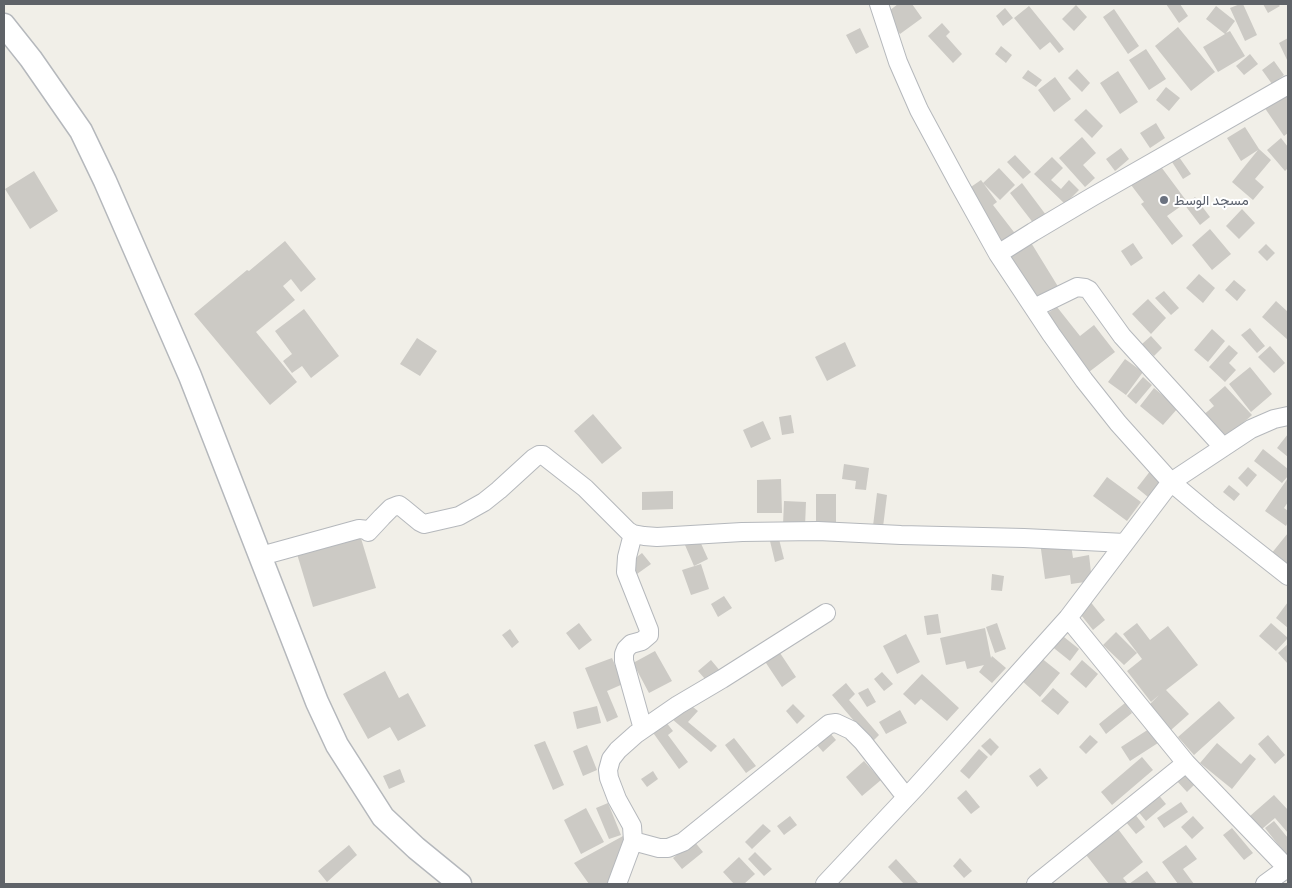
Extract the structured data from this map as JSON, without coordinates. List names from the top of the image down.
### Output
{
  "places": ["مسجد الوسط"]
}
